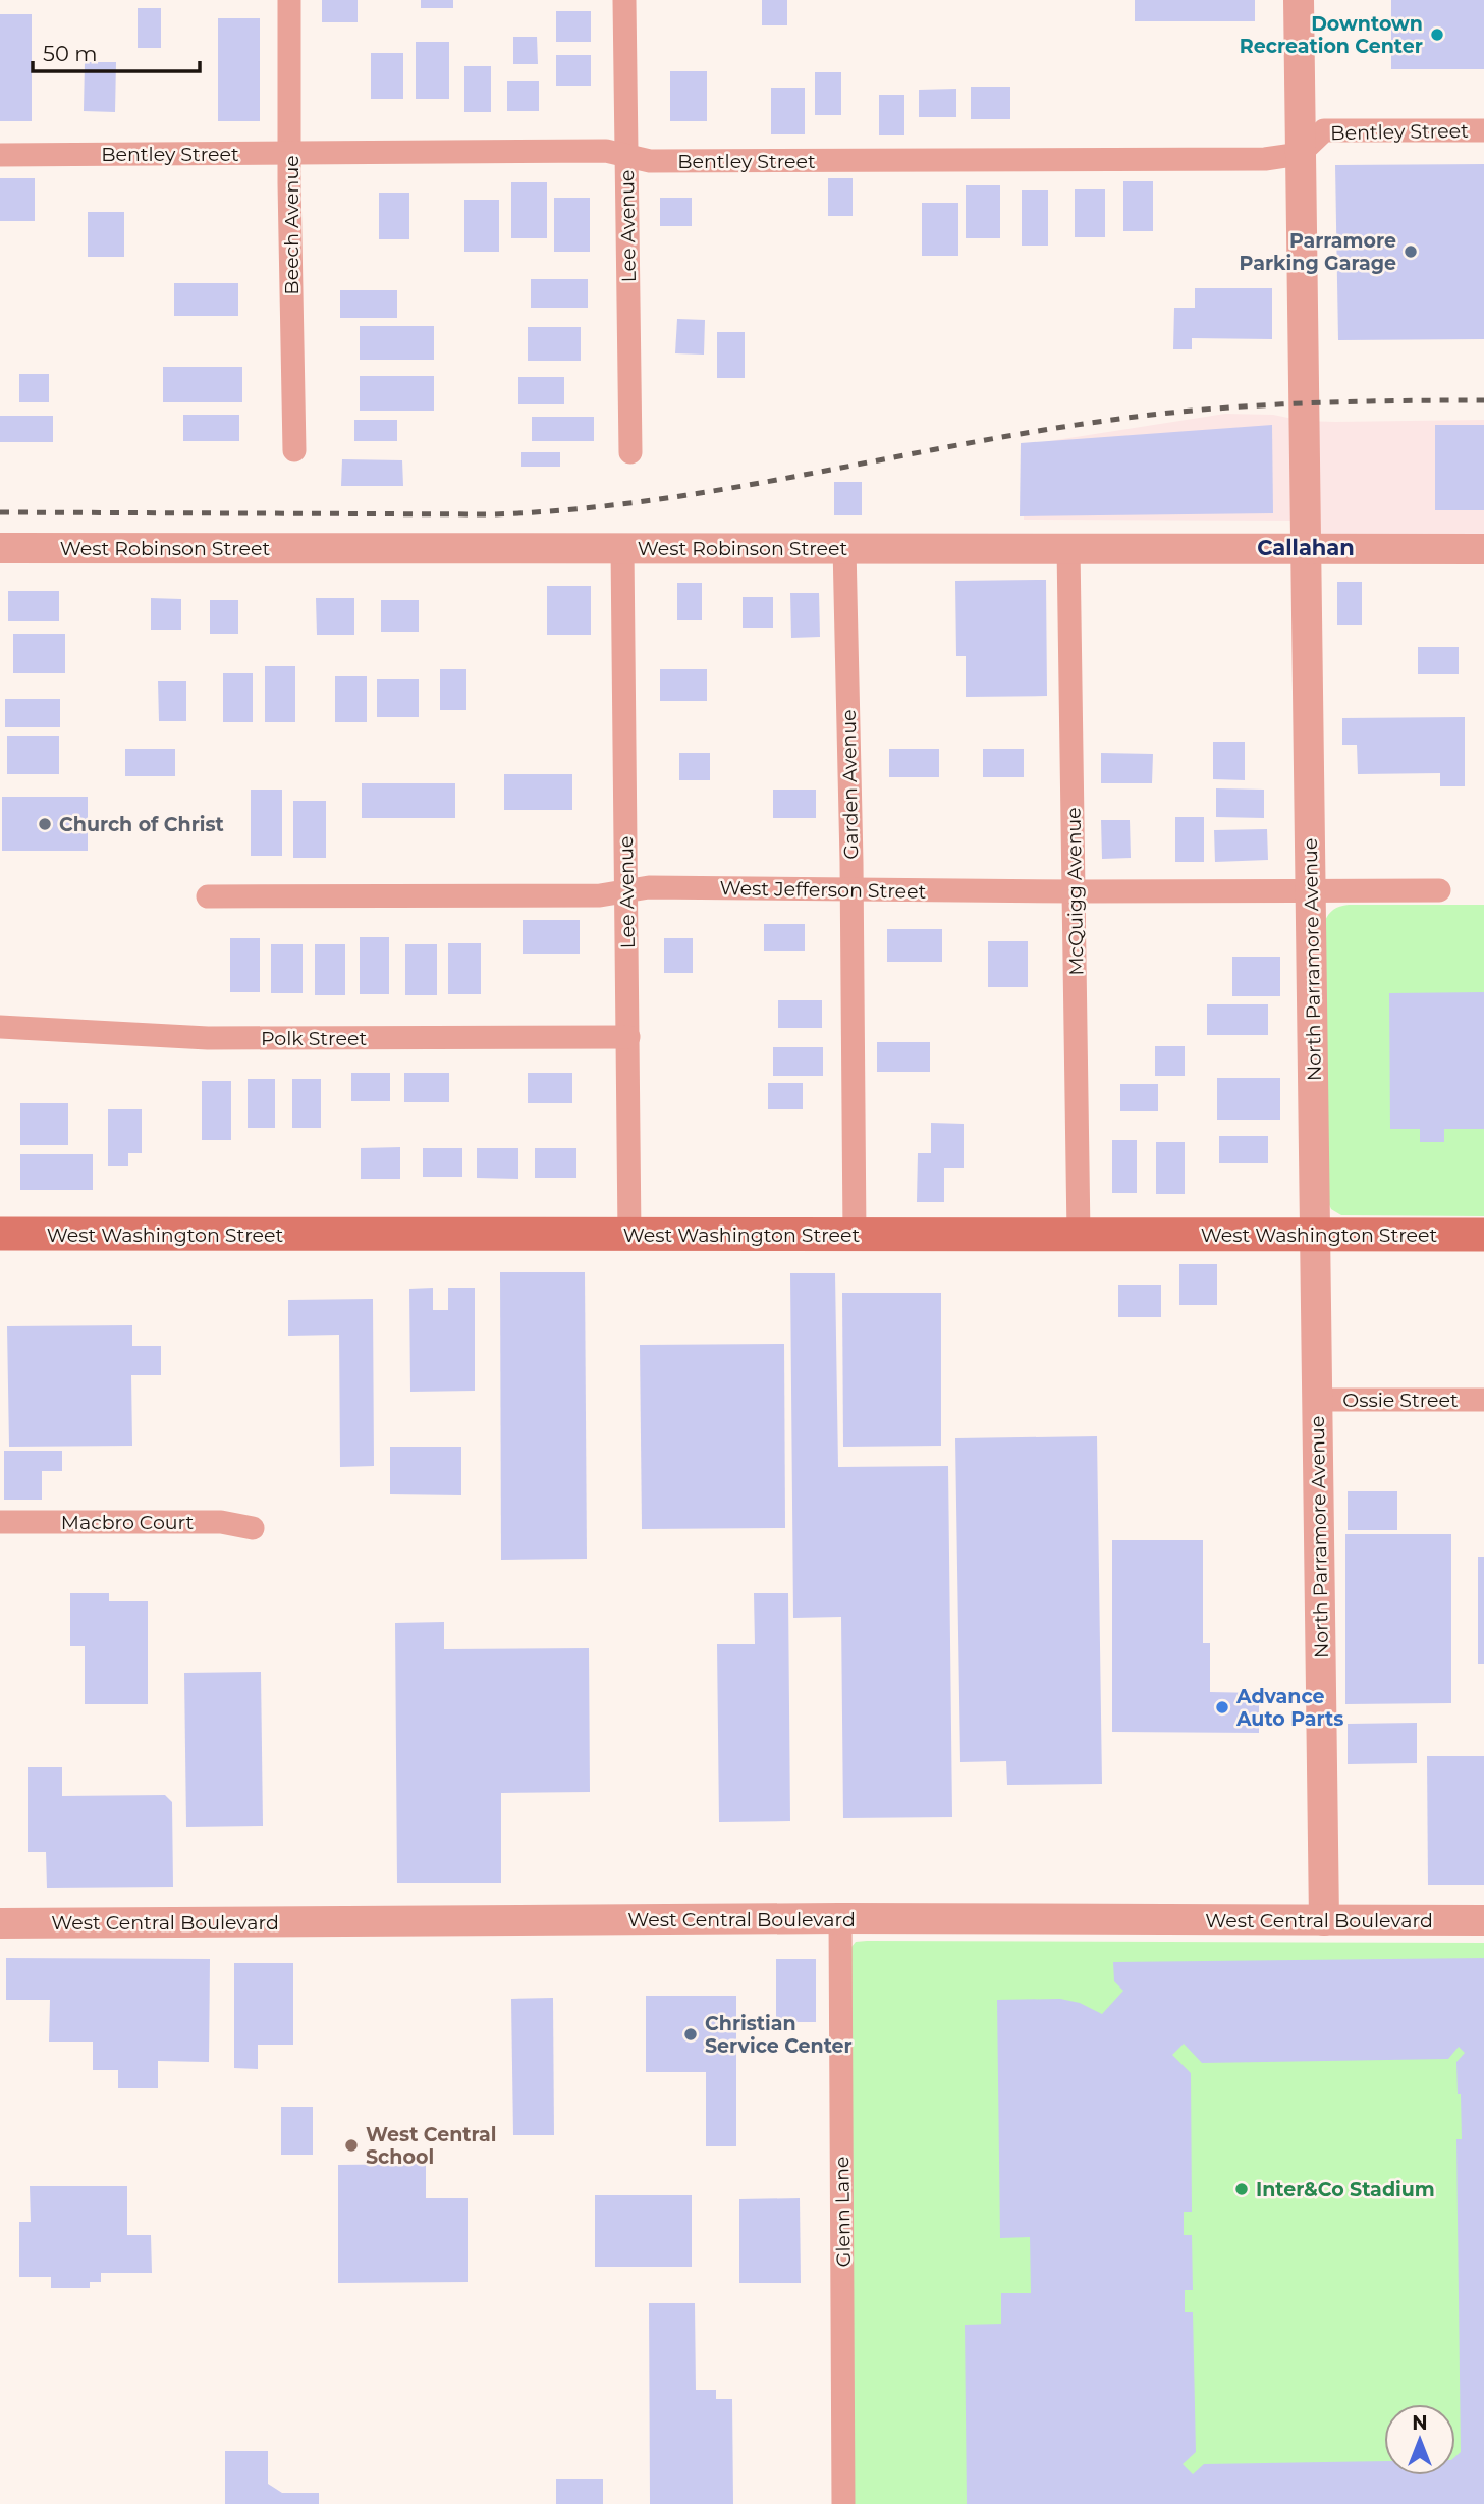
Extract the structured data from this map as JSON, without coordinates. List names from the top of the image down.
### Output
{
  "streets": {
    "main road": ["West Washington Street"],
    "street": [
      "Bentley Street",
      "Beech Avenue",
      "Lee Avenue",
      "West Robinson Street",
      "Garden Avenue",
      "West Jefferson Street",
      "McQuigg Avenue",
      "North Parramore Avenue",
      "Polk Street",
      "Ossie Street",
      "Macbro Court",
      "West Central Boulevard",
      "Glenn Lane"
    ]
  },
  "crossings": [
    ["Bentley Street", "Beech Avenue"],
    ["Bentley Street", "Lee Avenue"],
    ["Bentley Street", "North Parramore Avenue"],
    ["Lee Avenue", "West Robinson Street"],
    ["Lee Avenue", "West Jefferson Street"],
    ["Lee Avenue", "Polk Street"],
    ["Lee Avenue", "West Washington Street"],
    ["West Robinson Street", "Garden Avenue"],
    ["West Robinson Street", "McQuigg Avenue"],
    ["West Robinson Street", "North Parramore Avenue"],
    ["Garden Avenue", "West Jefferson Street"],
    ["Garden Avenue", "West Washington Street"],
    ["West Jefferson Street", "McQuigg Avenue"],
    ["West Jefferson Street", "North Parramore Avenue"],
    ["McQuigg Avenue", "West Washington Street"],
    ["North Parramore Avenue", "West Washington Street"],
    ["North Parramore Avenue", "Ossie Street"],
    ["North Parramore Avenue", "West Central Boulevard"],
    ["West Central Boulevard", "Glenn Lane"]
  ],
  "districts": ["Callahan"],
  "places": [
    "Downtown Recreation Center",
    "Parramore Parking Garage",
    "Church of Christ",
    "Advance Auto Parts",
    "Christian Service Center",
    "West Central School",
    "Inter&Co Stadium"
  ],
  "scale_bar": "50 m",
  "north": "top"
}
